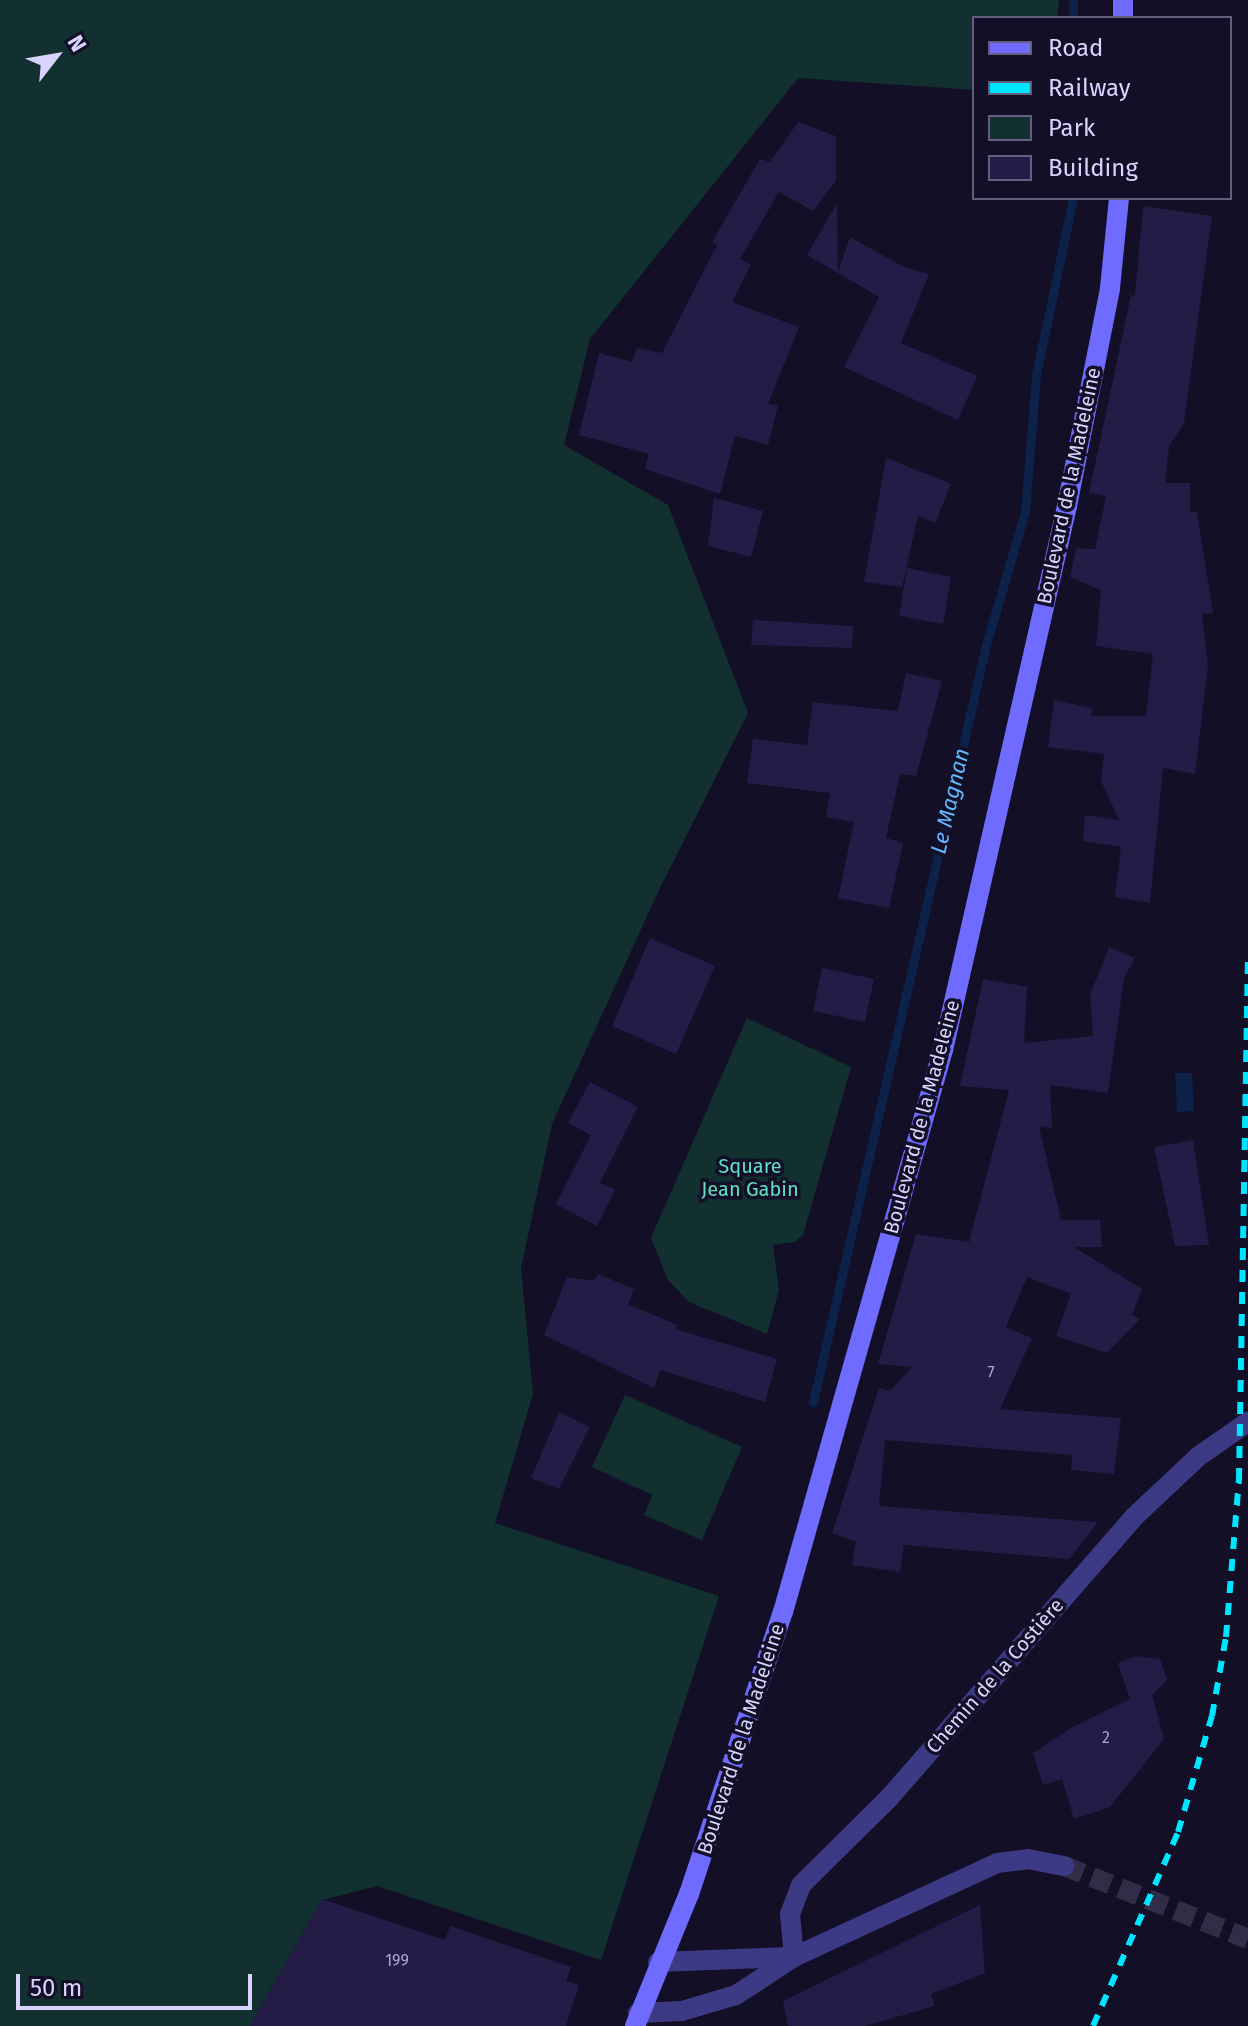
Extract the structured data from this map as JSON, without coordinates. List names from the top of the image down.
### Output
{
  "streets": {
    "street": ["Boulevard de la Madeleine", "Chemin de la Costière"]
  },
  "water": ["Le Magnan"],
  "parks": ["Square Jean Gabin"],
  "house_numbers": ["7", "2", "199"],
  "legend": [
    "Road",
    "Railway",
    "Park",
    "Building"
  ],
  "scale_bar": "50 m",
  "north": "top right"
}
